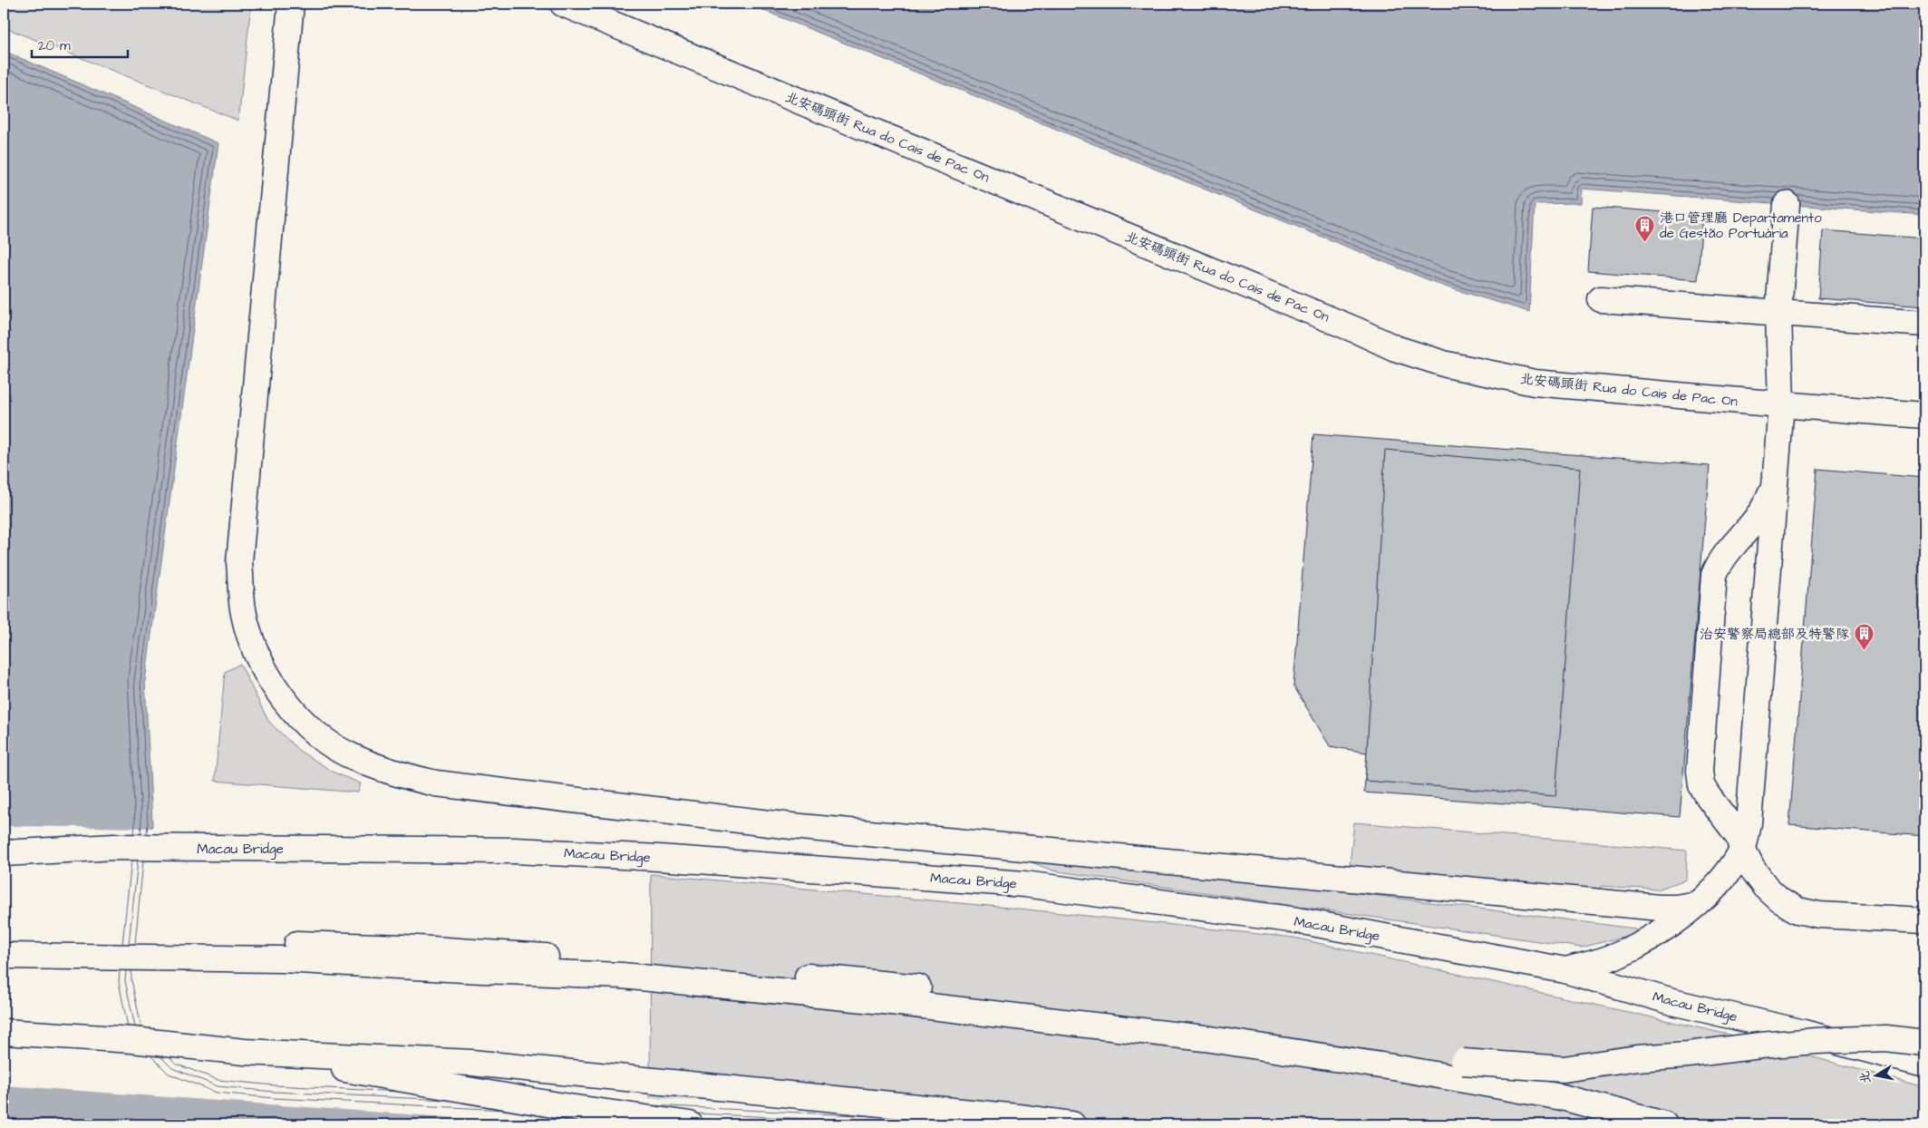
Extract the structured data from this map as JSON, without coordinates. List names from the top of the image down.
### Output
{
  "streets": {
    "street": ["北安碼頭街 Rua do Cais de Pac On", "Macau Bridge"]
  },
  "places": {
    "building": ["港口管理廳 Departamento de Gestão Portuária", "治安警察局總部及特警隊"]
  },
  "scale_bar": "20 m",
  "north": "left"
}
